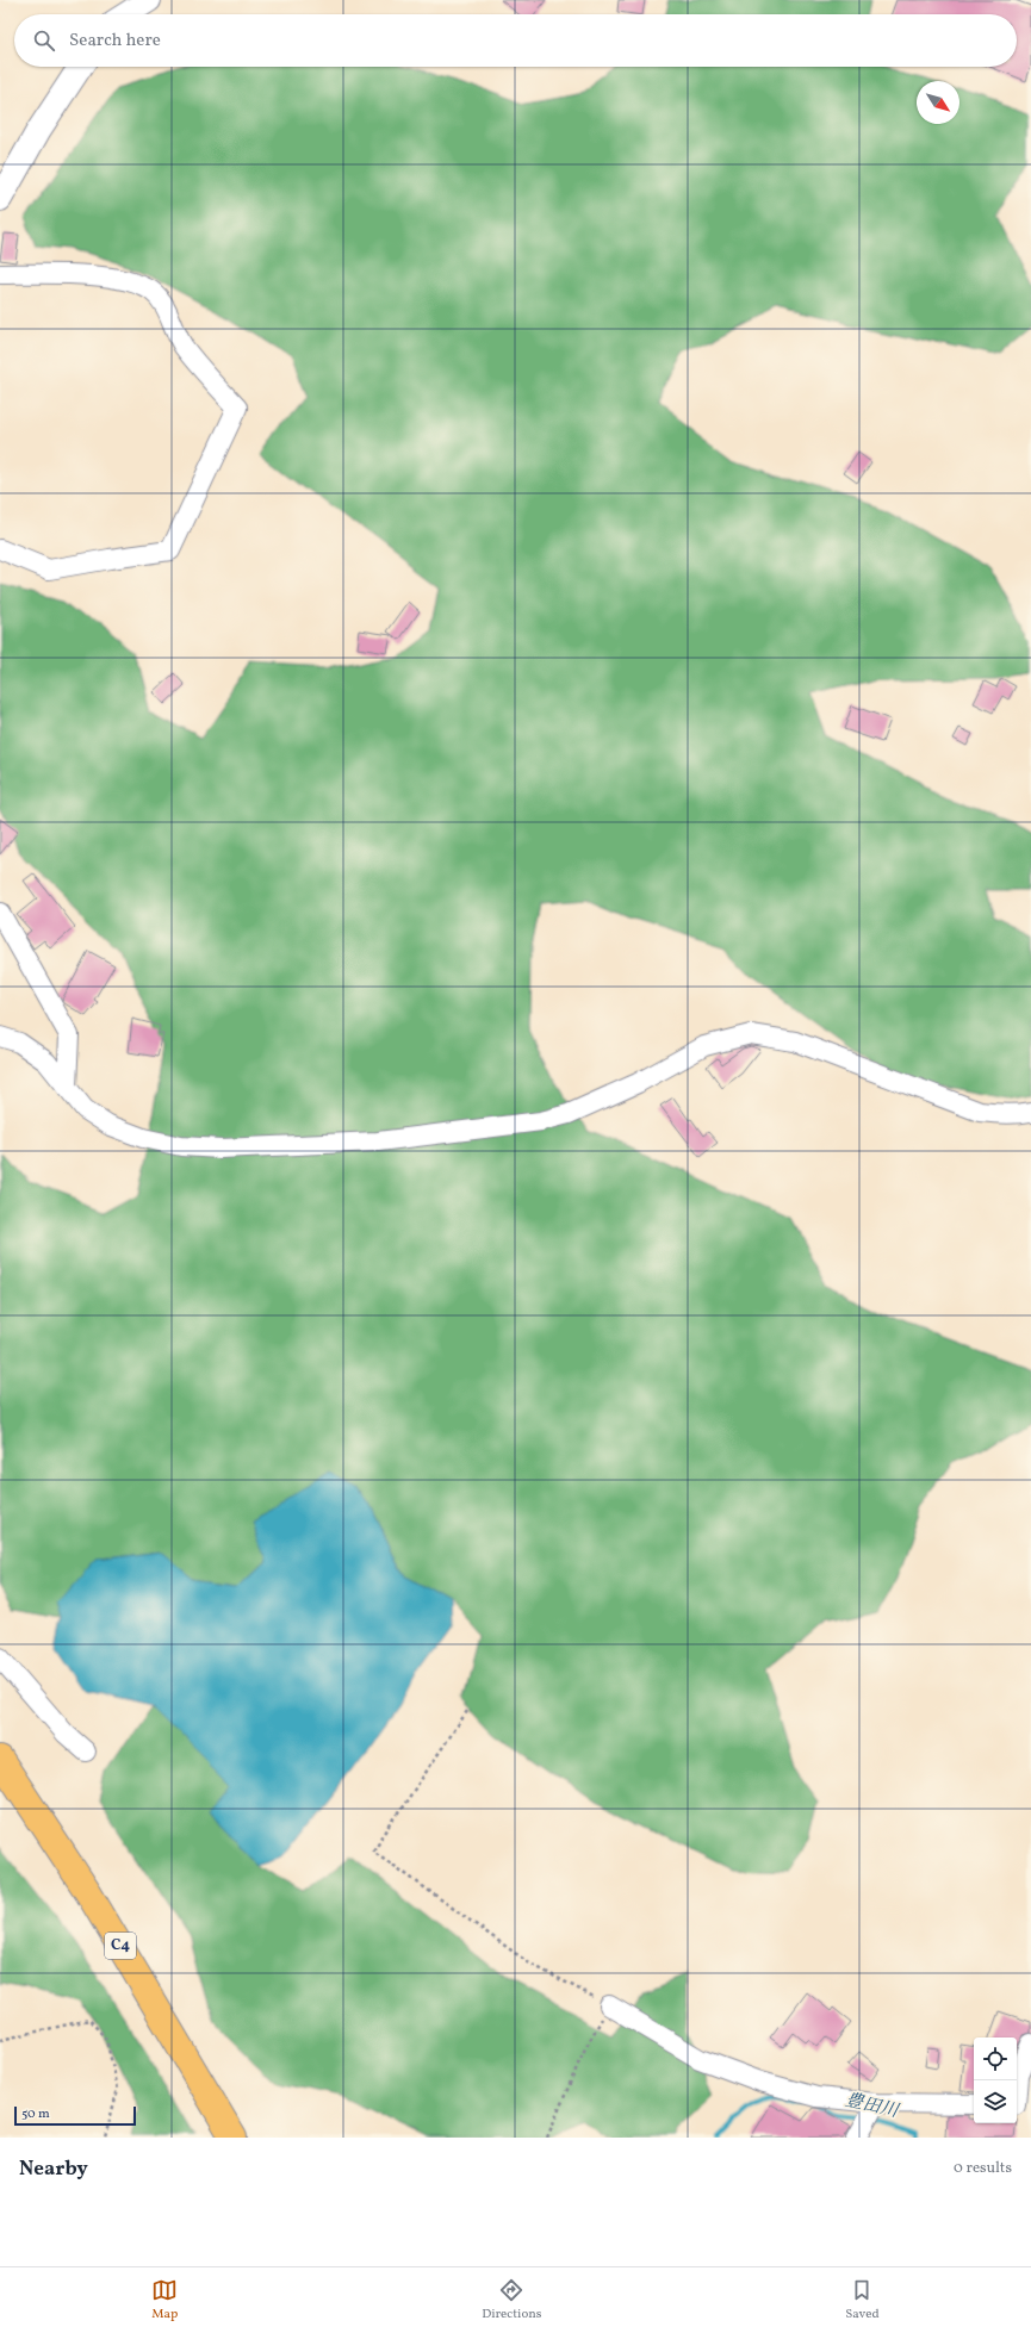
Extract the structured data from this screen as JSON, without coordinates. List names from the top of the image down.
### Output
{
  "streets": {
    "highway": ["C4"]
  },
  "water": ["豊田川"],
  "scale_bar": "50 m",
  "north": "bottom right",
  "page": {
    "search": "Search here",
    "scale": "50 m",
    "heading": ["Nearby", "0 results"],
    "nav": ["Map", "Directions", "Saved"]
  }
}
